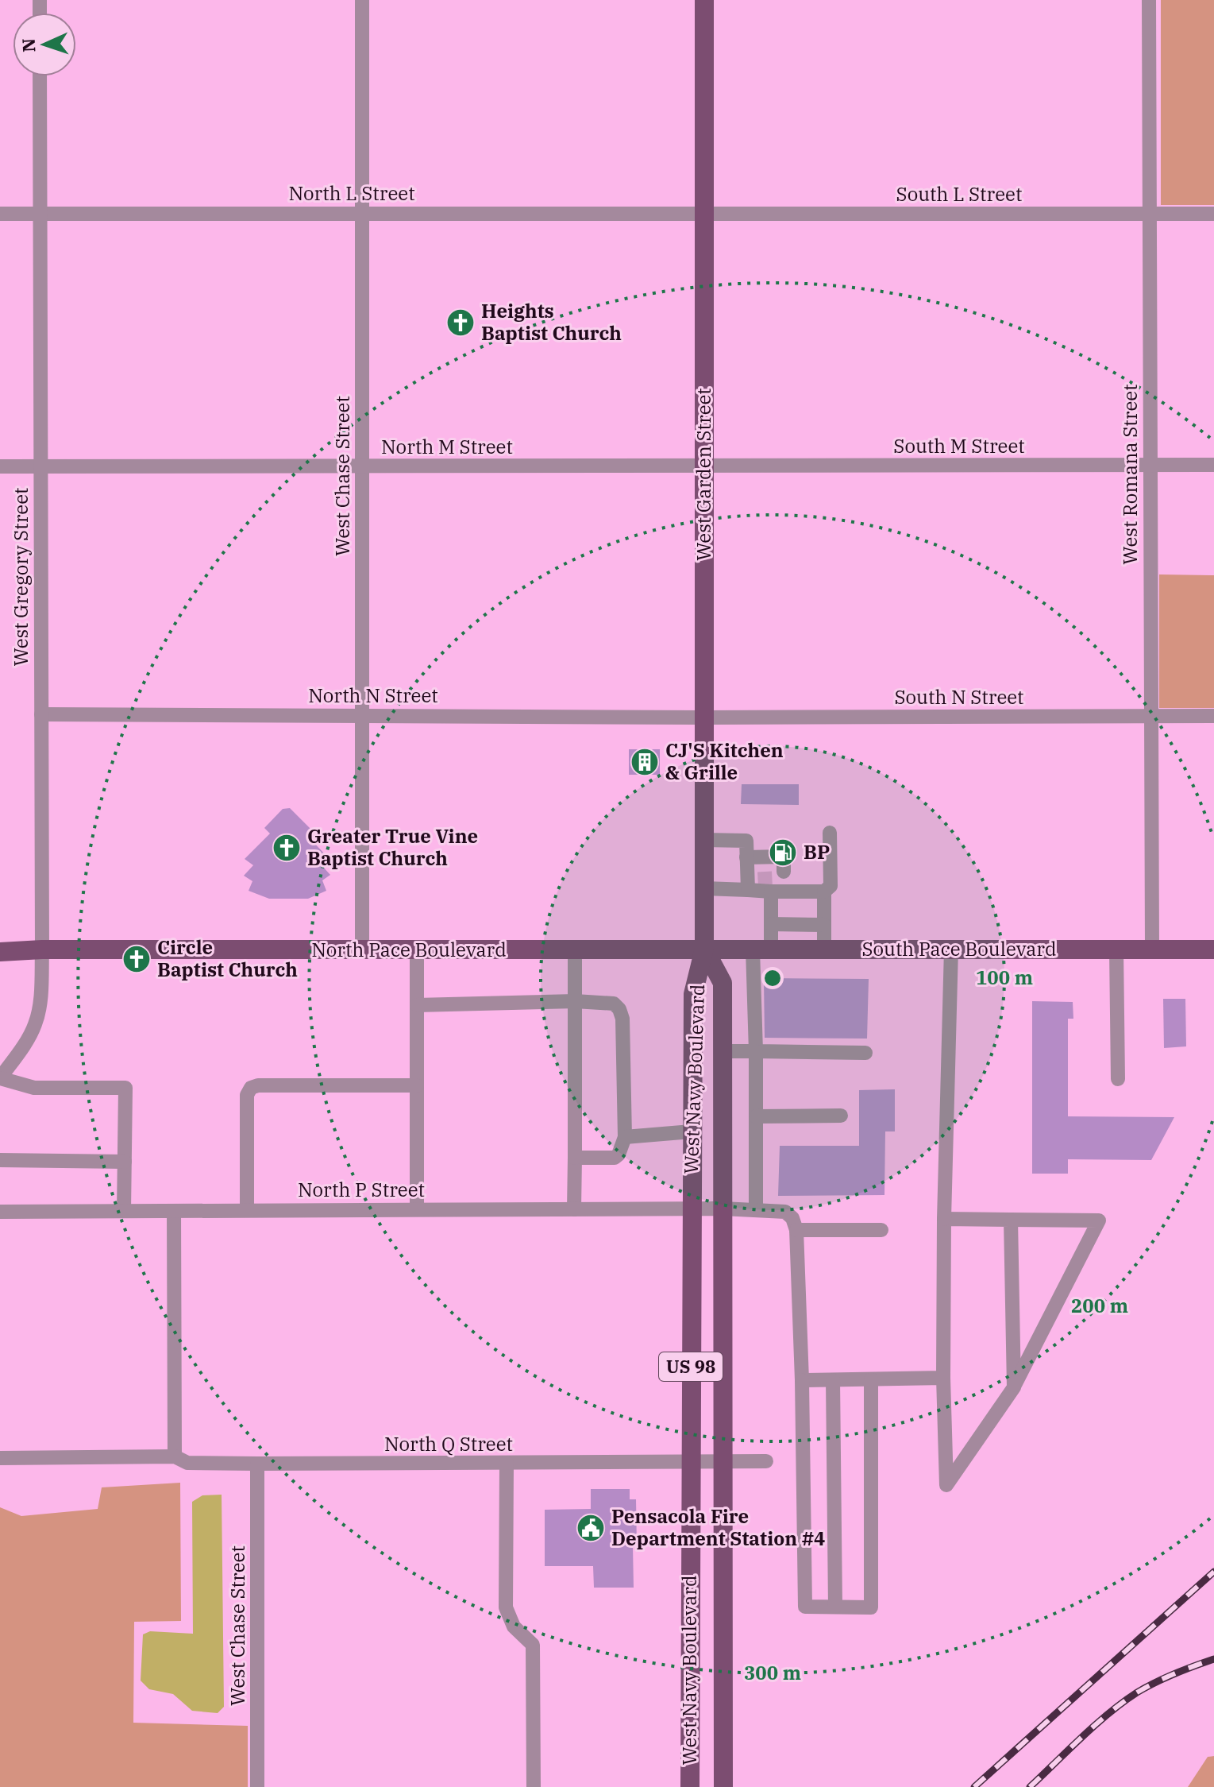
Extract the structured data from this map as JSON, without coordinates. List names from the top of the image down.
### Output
{
  "streets": {
    "main road": [
      "West Garden Street",
      "South Pace Boulevard",
      "North Pace Boulevard",
      "West Navy Boulevard",
      "US 98"
    ],
    "street": [
      "North L Street",
      "South L Street",
      "South M Street",
      "North M Street",
      "West Romana Street",
      "West Chase Street",
      "West Gregory Street",
      "North N Street",
      "South N Street",
      "North P Street",
      "North Q Street"
    ]
  },
  "crossings": [
    ["North L Street", "South L Street"],
    ["North L Street", "West Garden Street"],
    ["North L Street", "West Chase Street"],
    ["North L Street", "West Gregory Street"],
    ["South L Street", "West Garden Street"],
    ["South L Street", "West Romana Street"],
    ["South M Street", "North M Street"],
    ["South M Street", "West Garden Street"],
    ["South M Street", "West Romana Street"],
    ["North M Street", "West Garden Street"],
    ["North M Street", "West Chase Street"],
    ["North M Street", "West Gregory Street"],
    ["West Garden Street", "North N Street"],
    ["West Garden Street", "South N Street"],
    ["West Garden Street", "South Pace Boulevard"],
    ["West Garden Street", "North Pace Boulevard"],
    ["West Garden Street", "West Navy Boulevard"],
    ["West Romana Street", "South N Street"],
    ["West Romana Street", "South Pace Boulevard"],
    ["West Chase Street", "North N Street"],
    ["West Chase Street", "North Pace Boulevard"],
    ["West Chase Street", "North Q Street"],
    ["West Gregory Street", "North N Street"],
    ["West Gregory Street", "North Pace Boulevard"],
    ["North N Street", "South N Street"],
    ["South Pace Boulevard", "North Pace Boulevard"],
    ["South Pace Boulevard", "West Navy Boulevard"],
    ["North Pace Boulevard", "West Navy Boulevard"],
    ["West Navy Boulevard", "North P Street"],
    ["West Navy Boulevard", "North Q Street"]
  ],
  "places": {
    "church": ["Heights Baptist Church", "Greater True Vine Baptist Church", "Circle Baptist Church"],
    "building": ["CJ'S Kitchen & Grille"],
    "fuel station": ["BP"],
    "public building": ["Pensacola Fire Department Station #4"]
  },
  "north": "left",
  "rings": ["100 m", "200 m", "300 m"]
}
